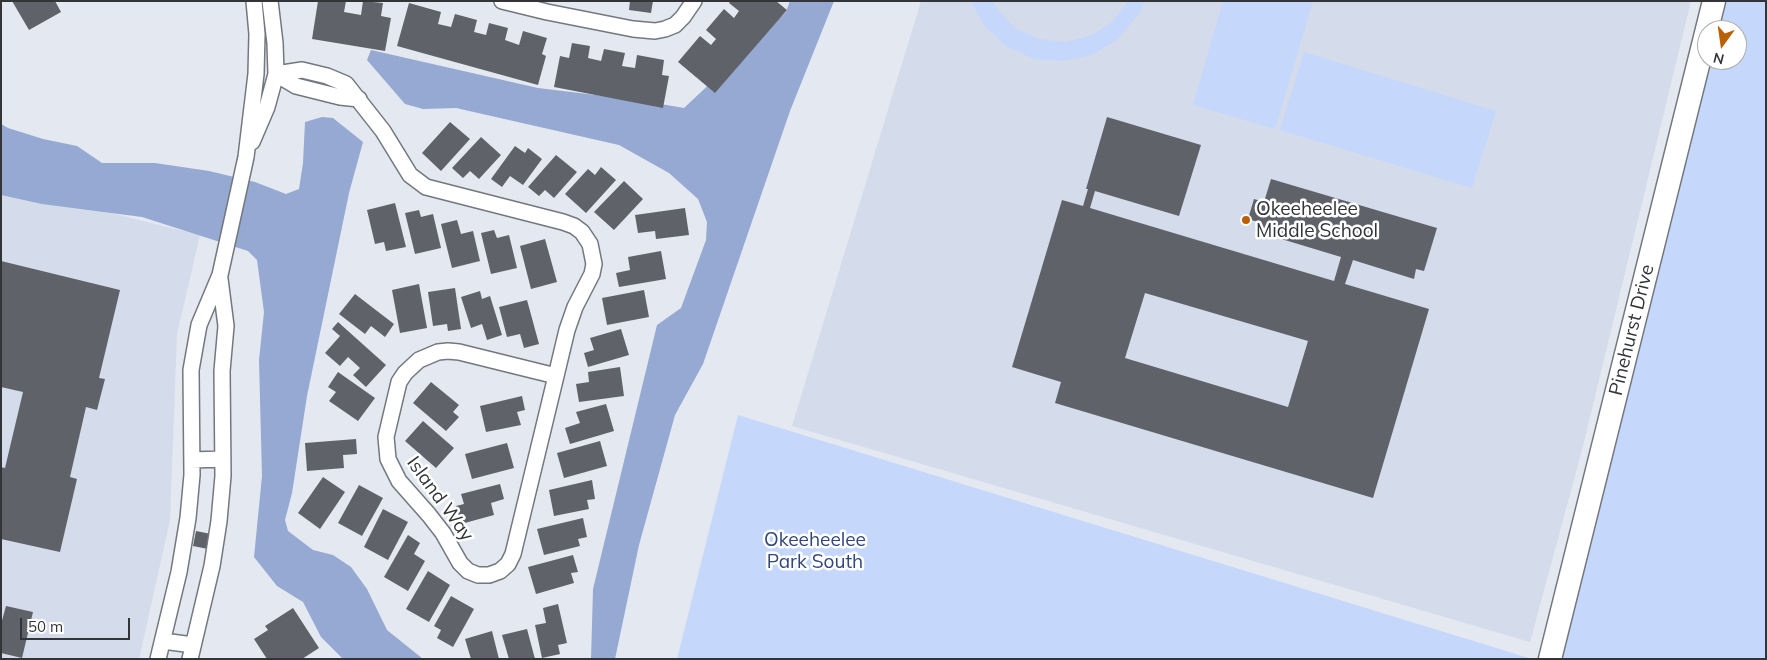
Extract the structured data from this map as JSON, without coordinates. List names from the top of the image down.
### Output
{
  "streets": {
    "street": ["Pinehurst Drive", "Island Way"]
  },
  "parks": ["Okeeheelee Park South"],
  "places": ["Okeeheelee Middle School"],
  "scale_bar": "50 m",
  "north": "bottom"
}
